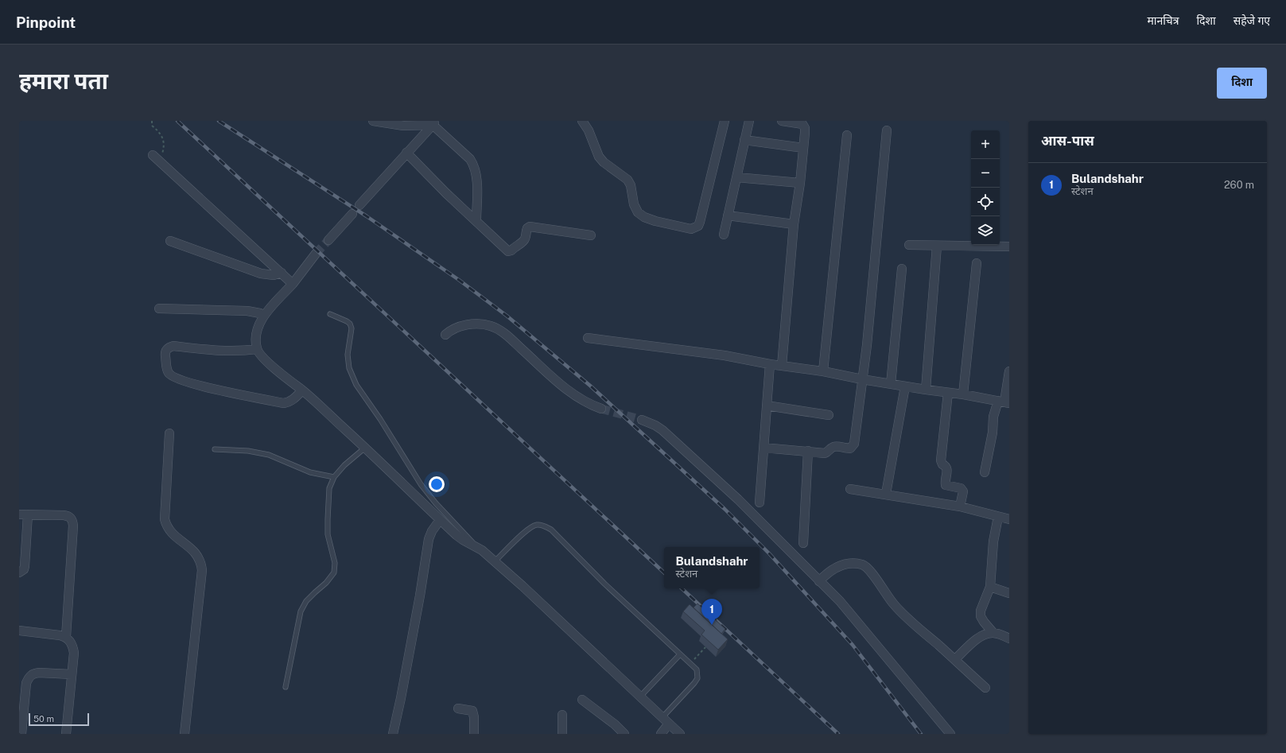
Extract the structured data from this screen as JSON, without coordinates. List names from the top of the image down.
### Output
{
  "scale_bar": "50 m",
  "page": {
    "header": "Pinpoint",
    "nav": ["मानचित्र", "दिशा", "सहेजे गए"],
    "title": "हमारा पता",
    "buttons": "दिशा",
    "heading": "आस-पास",
    "map_buttons": ["+", "−"],
    "list": [
      {
        "mark": "1",
        "name": "Bulandshahr",
        "note": "स्टेशन",
        "value": "260 m"
      }
    ],
    "popup": ["Bulandshahr", "स्टेशन"],
    "pins": "1",
    "scale": "50 m"
  }
}
